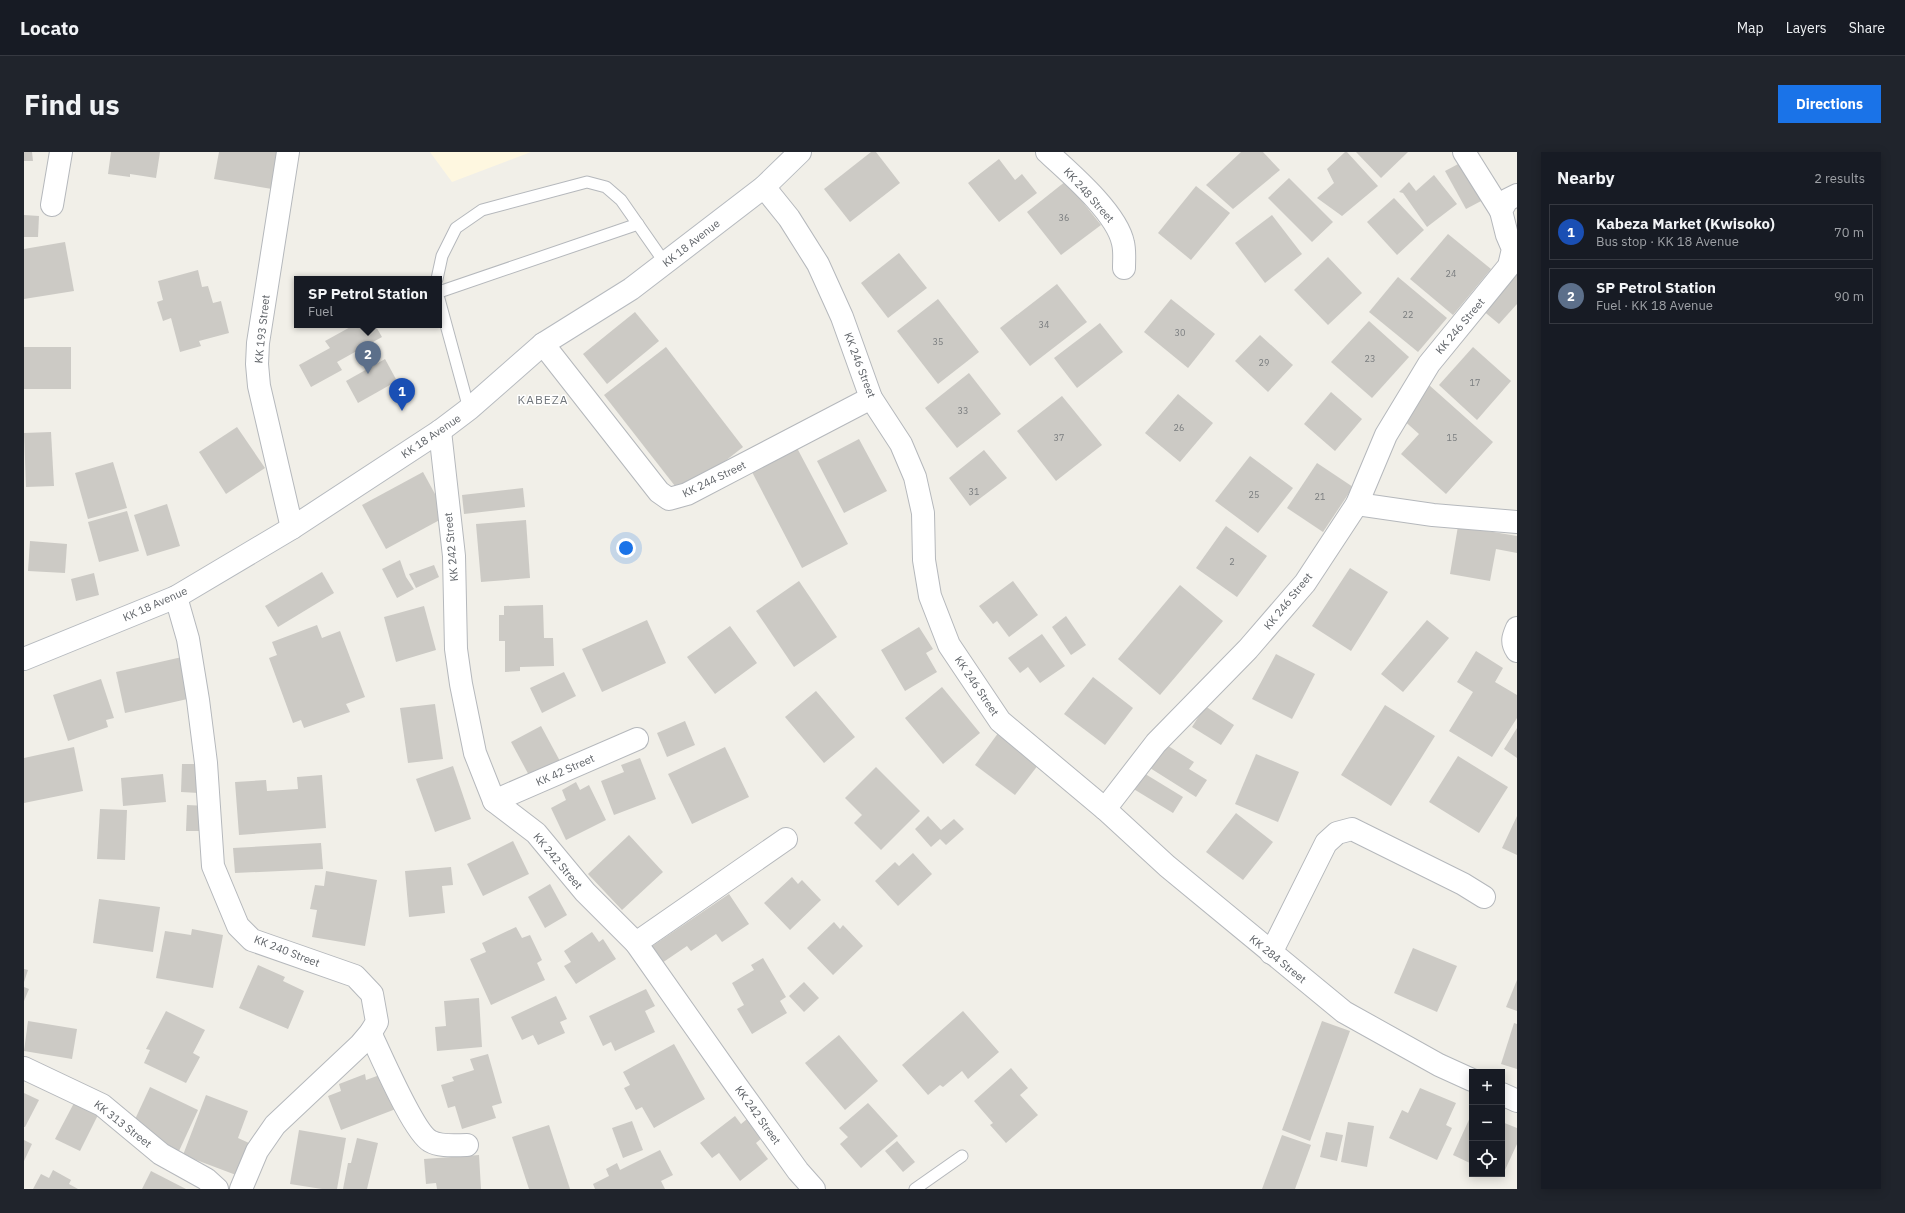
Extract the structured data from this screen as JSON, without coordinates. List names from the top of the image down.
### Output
{
  "streets": {
    "street": [
      "KK 248 Street",
      "KK 18 Avenue",
      "KK 246 Street",
      "KK 193 Street",
      "KK 244 Street",
      "KK 242 Street",
      "KK 42 Street",
      "KK 240 Street",
      "KK 284 Street",
      "KK 313 Street"
    ]
  },
  "crossings": [
    ["KK 18 Avenue", "KK 246 Street"],
    ["KK 18 Avenue", "KK 193 Street"],
    ["KK 18 Avenue", "KK 244 Street"],
    ["KK 18 Avenue", "KK 242 Street"],
    ["KK 18 Avenue", "KK 240 Street"],
    ["KK 246 Street", "KK 244 Street"],
    ["KK 246 Street", "KK 284 Street"],
    ["KK 242 Street", "KK 42 Street"]
  ],
  "districts": ["KABEZA"],
  "house_numbers": [
    "36",
    "24",
    "22",
    "34",
    "30",
    "35",
    "23",
    "29",
    "17",
    "33",
    "26",
    "37",
    "15",
    "31",
    "25",
    "21",
    "2"
  ],
  "page": {
    "header": "Locato",
    "nav": ["Map", "Layers", "Share"],
    "buttons": "Directions",
    "title": "Find us",
    "heading": ["Nearby", "2 results"],
    "list": [
      {
        "mark": "1",
        "name": "Kabeza Market (Kwisoko)",
        "note": "Bus stop · KK 18 Avenue",
        "value": "70 m"
      },
      {
        "mark": "2",
        "name": "SP Petrol Station",
        "note": "Fuel · KK 18 Avenue",
        "value": "90 m"
      }
    ],
    "popup": ["SP Petrol Station", "Fuel"],
    "pins": ["2", "1"],
    "map_buttons": ["+", "−"]
  }
}
